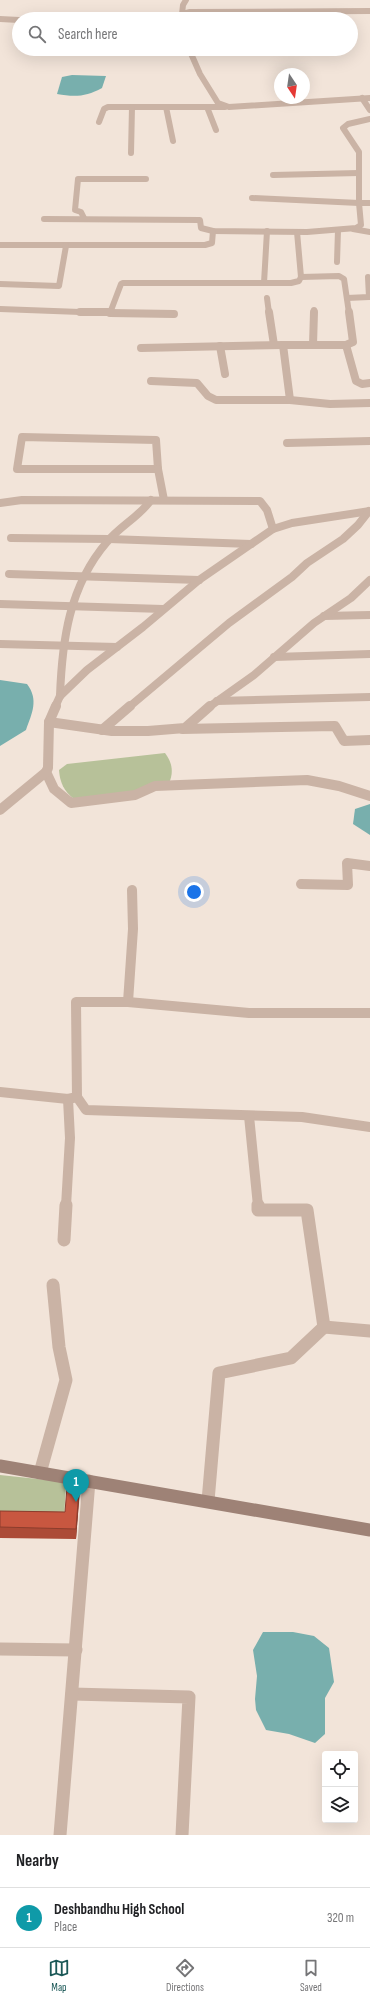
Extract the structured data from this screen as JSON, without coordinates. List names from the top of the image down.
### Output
{
  "north": "bottom",
  "page": {
    "search": "Search here",
    "pins": "1",
    "heading": "Nearby",
    "list": [
      {
        "mark": "1",
        "name": "Deshbandhu High School",
        "note": "Place",
        "value": "320 m"
      }
    ],
    "nav": ["Map", "Directions", "Saved"]
  }
}
